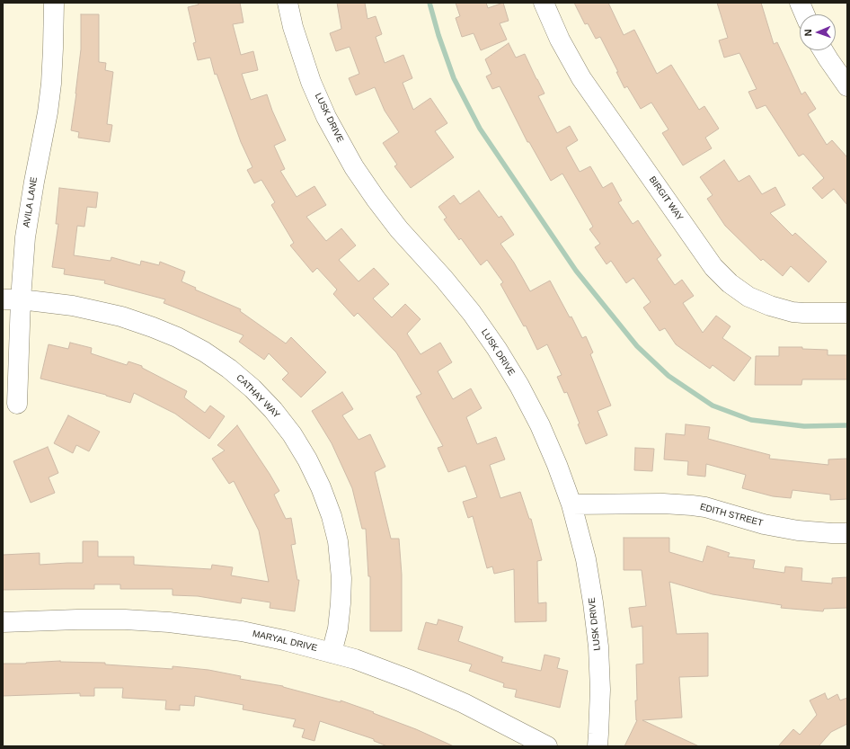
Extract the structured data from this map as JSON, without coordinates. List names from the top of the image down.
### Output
{
  "streets": {
    "street": [
      "LUSK DRIVE",
      "BIRGIT WAY",
      "AVILA LANE",
      "CATHAY WAY",
      "EDITH STREET",
      "MARYAL DRIVE"
    ]
  },
  "crossings": [
    ["LUSK DRIVE", "EDITH STREET"],
    ["AVILA LANE", "CATHAY WAY"],
    ["CATHAY WAY", "MARYAL DRIVE"]
  ],
  "north": "left"
}
